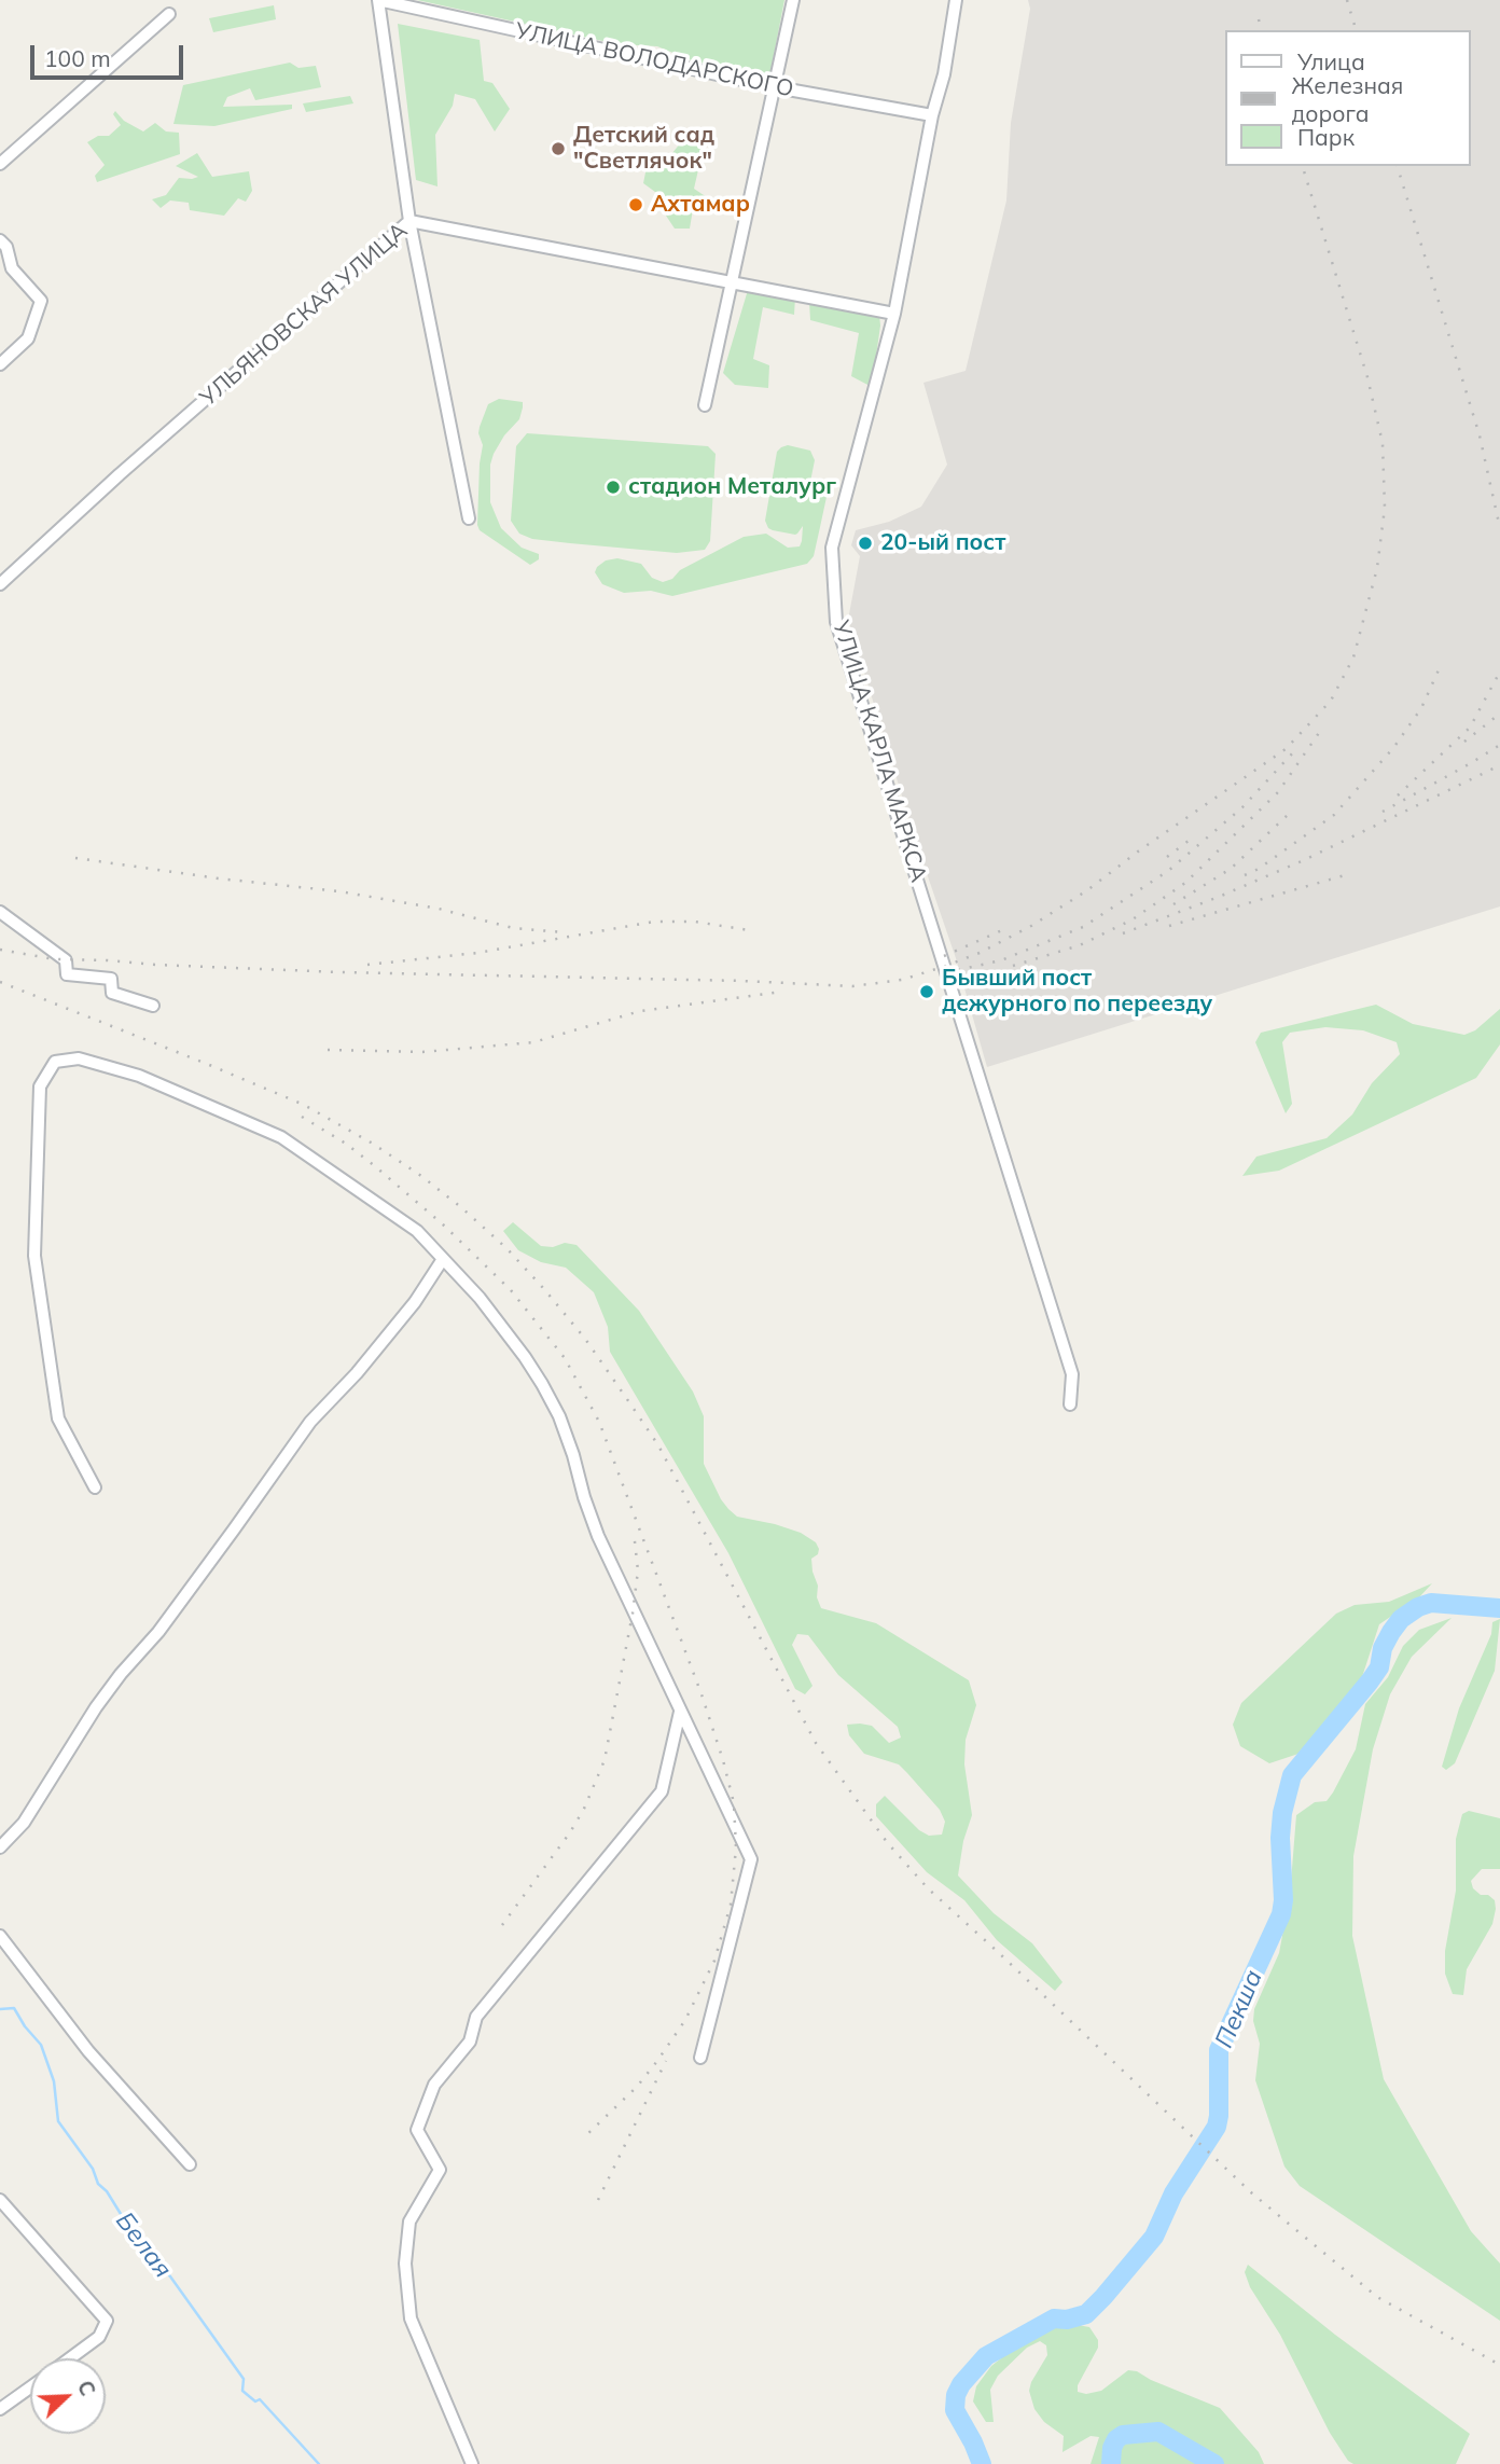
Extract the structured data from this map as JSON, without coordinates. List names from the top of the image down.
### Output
{
  "streets": {
    "street": ["УЛИЦА ВОЛОДАРСКОГО", "УЛЬЯНОВСКАЯ УЛИЦА", "УЛИЦА КАРЛА МАРКСА"]
  },
  "crossings": [
    ["УЛИЦА ВОЛОДАРСКОГО", "УЛИЦА КАРЛА МАРКСА"],
    ["УЛЬЯНОВСКАЯ УЛИЦА", "УЛИЦА КАРЛА МАРКСА"]
  ],
  "water": ["Пекша", "Белая"],
  "places": [
    "Детский сад \"Светлячок\"",
    "Ахтамар",
    "стадион Металург",
    "20-ый пост",
    "Бывший пост дежурного по переезду"
  ],
  "legend": ["Улица", "Железная дорога", "Парк"],
  "scale_bar": "100 m",
  "north": "top right"
}
